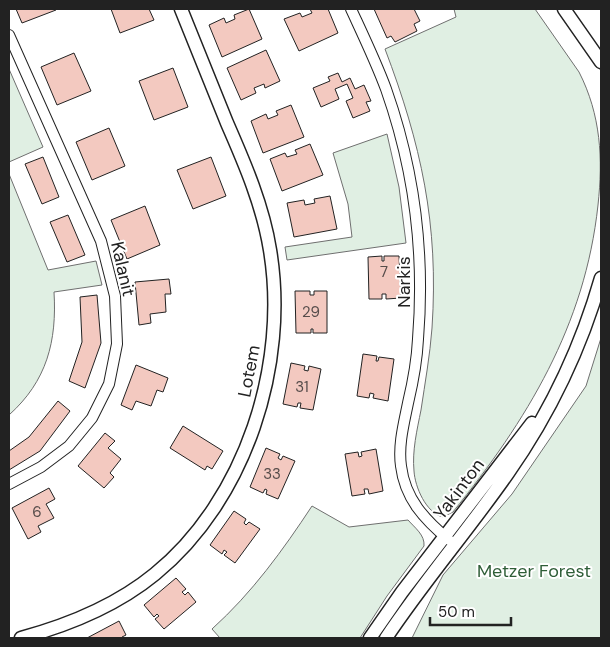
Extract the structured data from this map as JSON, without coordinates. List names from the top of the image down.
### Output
{
  "streets": {
    "street": [
      "Kalanit",
      "Narkis",
      "Lotem",
      "Yakinton"
    ]
  },
  "crossings": [
    ["Narkis", "Yakinton"]
  ],
  "parks": ["Metzer Forest"],
  "house_numbers": [
    "7",
    "29",
    "31",
    "33",
    "6"
  ],
  "scale_bar": "50 m"
}
